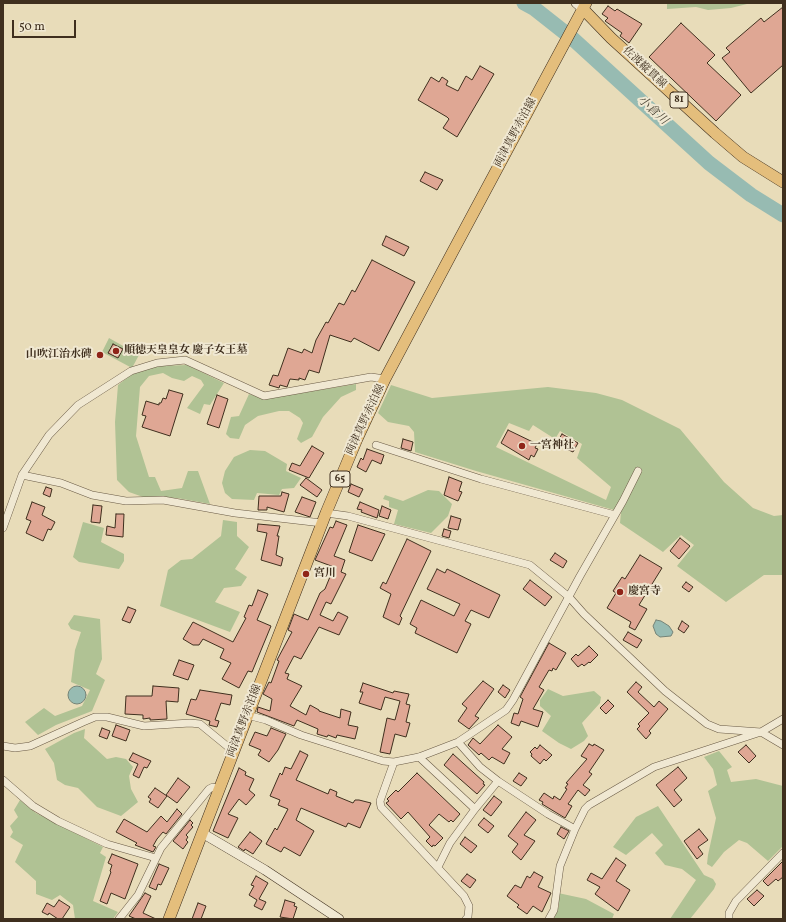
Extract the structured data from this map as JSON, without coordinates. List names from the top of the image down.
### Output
{
  "streets": {
    "main road": [
      "佐渡縦貫線",
      "81",
      "両津真野赤泊線",
      "65"
    ]
  },
  "crossings": [
    ["佐渡縦貫線", "両津真野赤泊線"]
  ],
  "water": ["小倉川"],
  "places": [
    "順徳天皇皇女 慶子女王墓",
    "山吹江治水碑",
    "一宮神社",
    "宮川",
    "慶宮寺"
  ],
  "scale_bar": "50 m"
}
